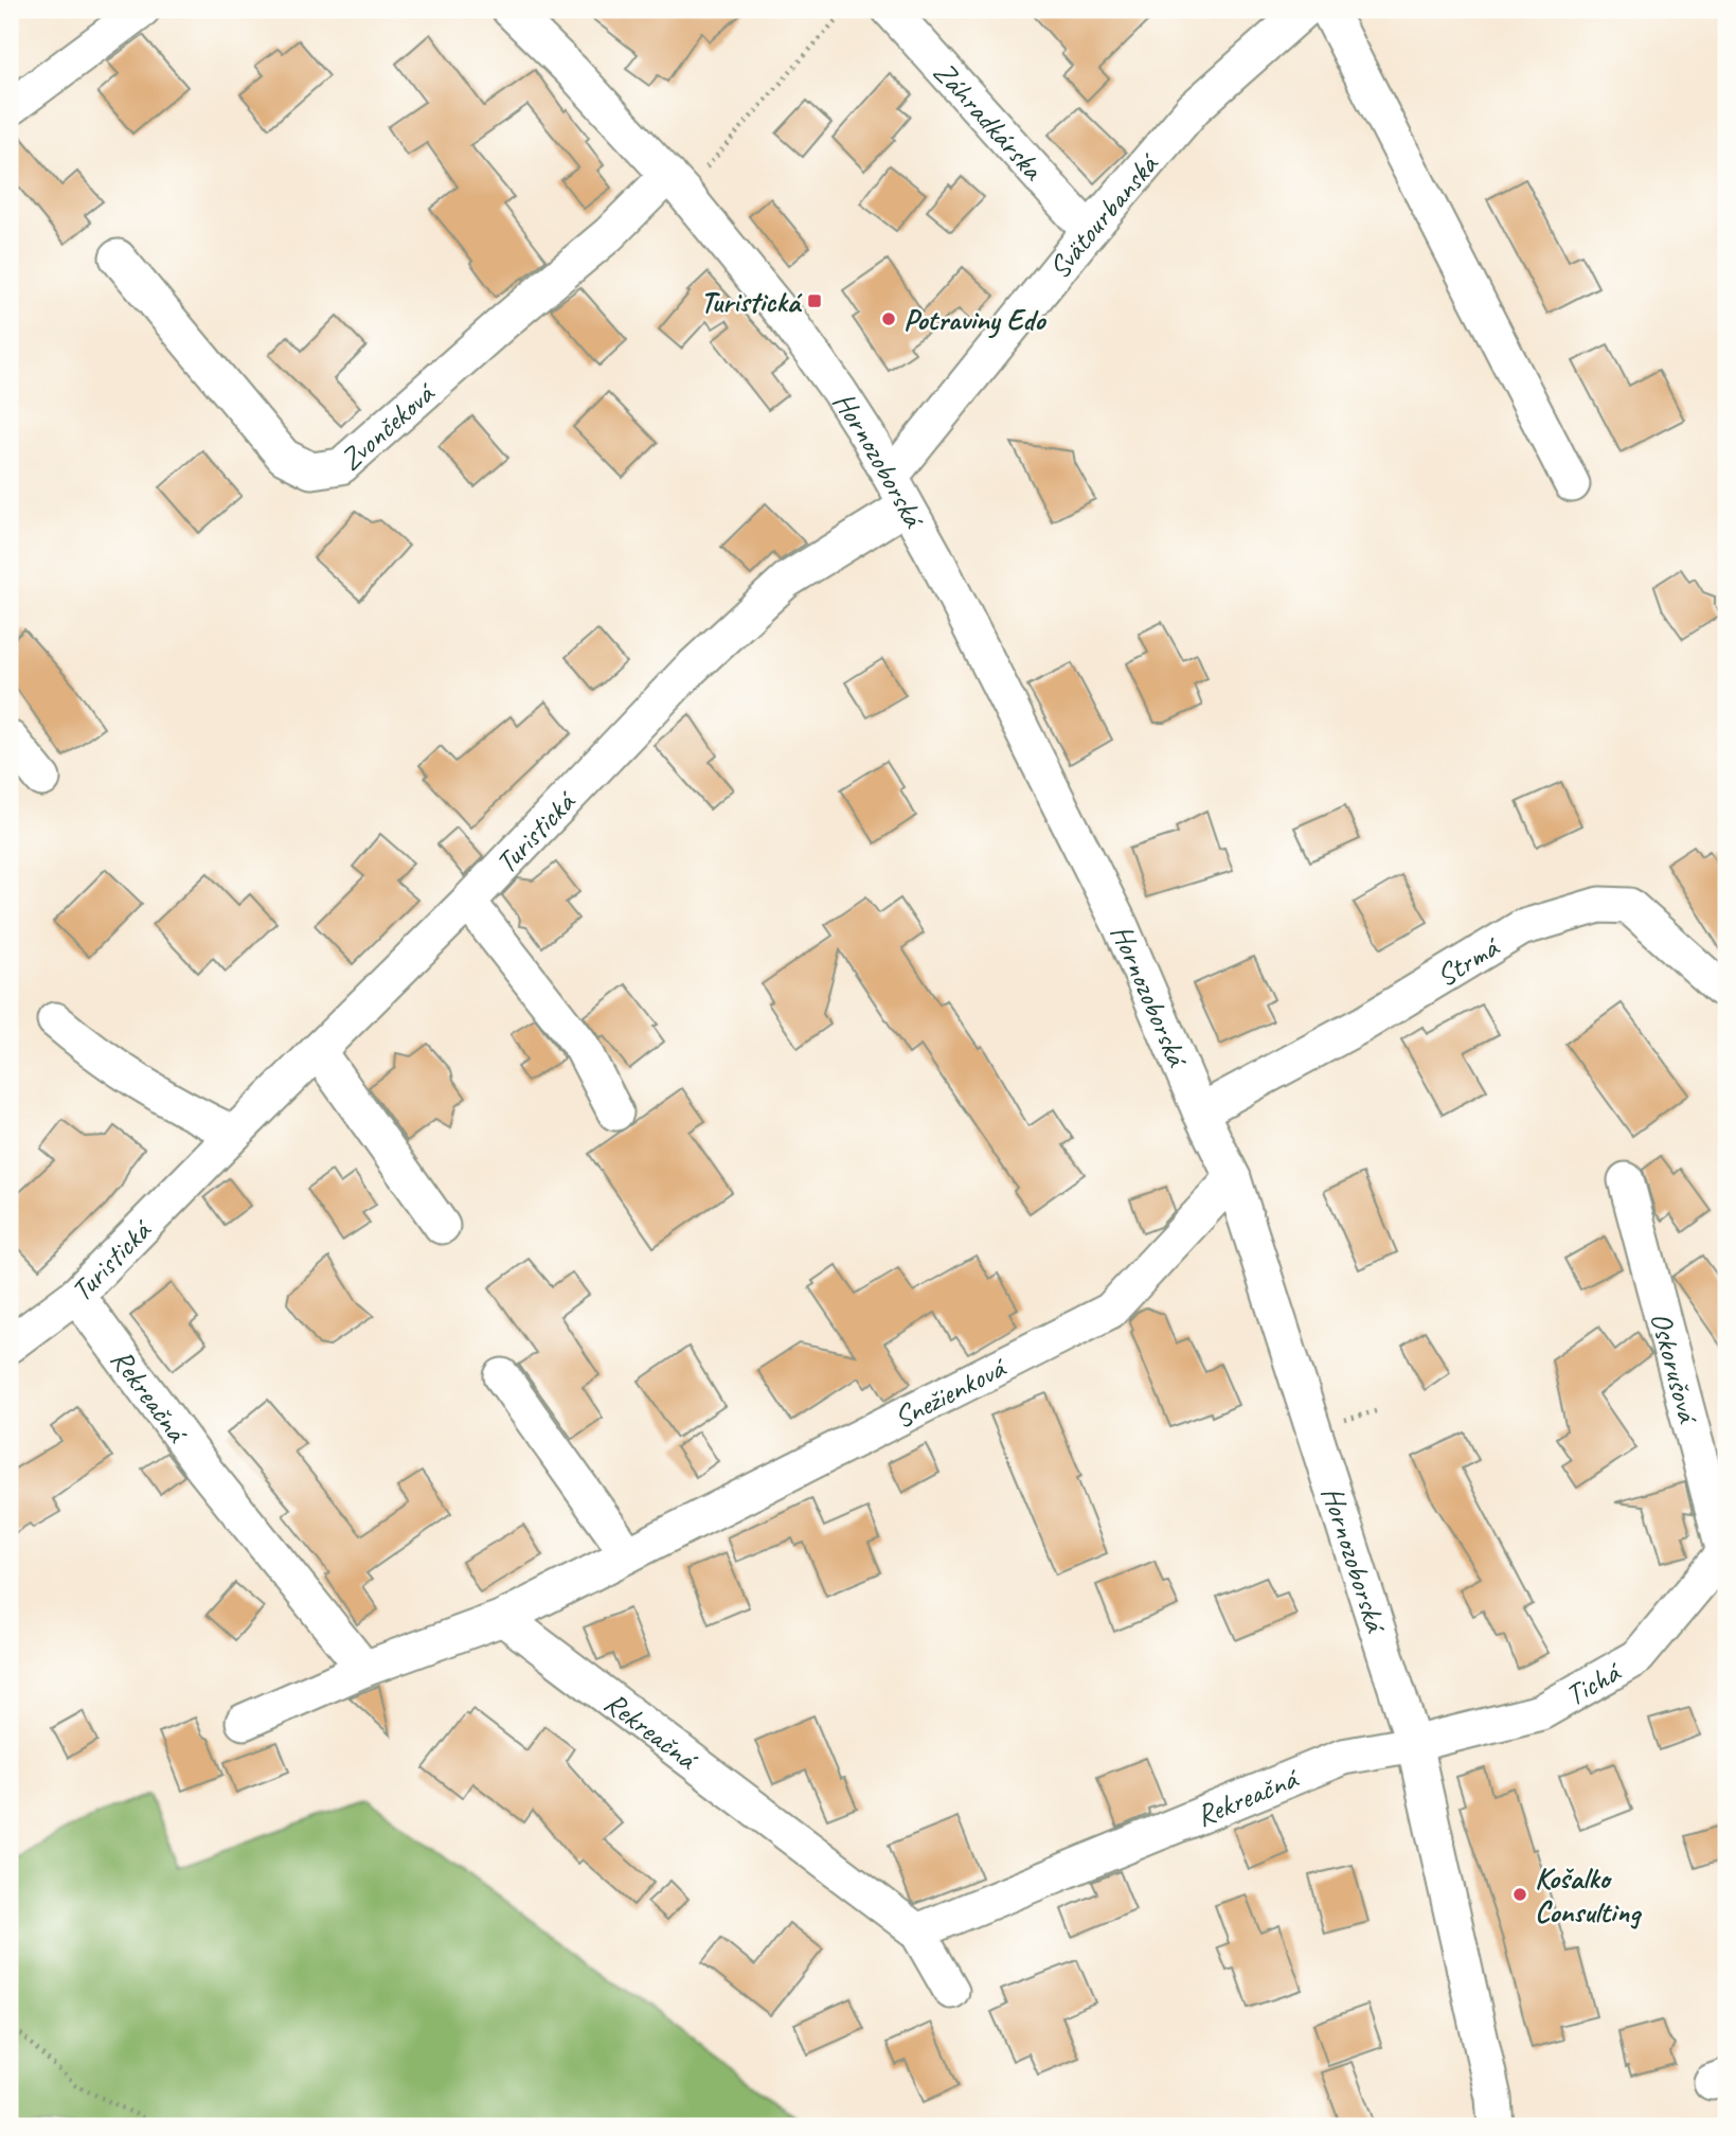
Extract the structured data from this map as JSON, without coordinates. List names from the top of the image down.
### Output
{
  "streets": {
    "street": [
      "Záhradkárska",
      "Svätourbanská",
      "Zvončeková",
      "Hornozoborská",
      "Turistická",
      "Strmá",
      "Oskorušová",
      "Snežienková",
      "Rekreačná",
      "Tichá"
    ]
  },
  "crossings": [
    ["Záhradkárska", "Svätourbanská"],
    ["Svätourbanská", "Hornozoborská"],
    ["Svätourbanská", "Turistická"],
    ["Zvončeková", "Hornozoborská"],
    ["Hornozoborská", "Turistická"],
    ["Hornozoborská", "Strmá"],
    ["Hornozoborská", "Snežienková"],
    ["Hornozoborská", "Rekreačná"],
    ["Hornozoborská", "Tichá"],
    ["Turistická", "Rekreačná"],
    ["Oskorušová", "Tichá"],
    ["Snežienková", "Rekreačná"],
    ["Rekreačná", "Tichá"]
  ],
  "places": {
    "transit": ["Turistická"],
    "other": ["Potraviny Edo", "Košalko Consulting"]
  }
}
